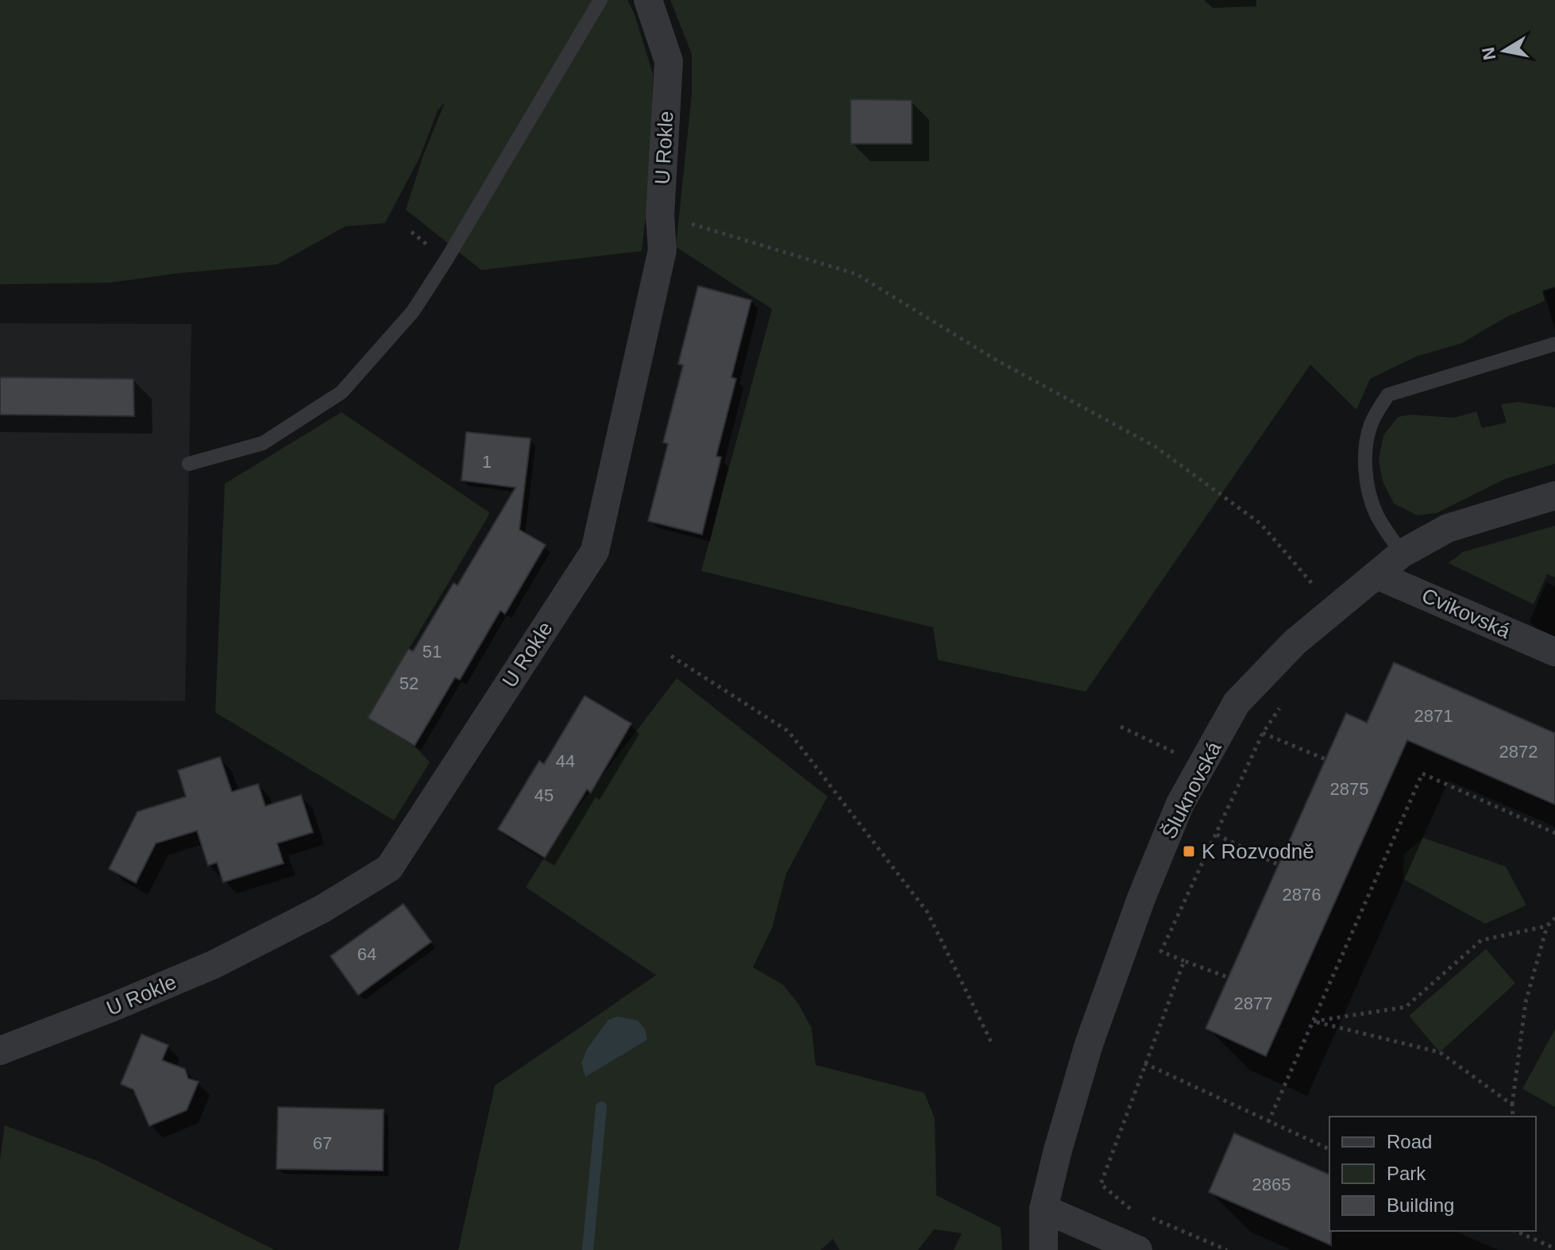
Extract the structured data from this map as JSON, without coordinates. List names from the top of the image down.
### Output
{
  "streets": {
    "street": ["U Rokle", "Cvikovská", "Šluknovská"]
  },
  "crossings": [
    ["Cvikovská", "Šluknovská"]
  ],
  "places": {
    "transit": ["K Rozvodně"]
  },
  "house_numbers": [
    "1",
    "51",
    "52",
    "2871",
    "2872",
    "44",
    "2875",
    "45",
    "2876",
    "64",
    "2877",
    "67",
    "2865"
  ],
  "legend": ["Road", "Park", "Building"],
  "north": "left"
}
